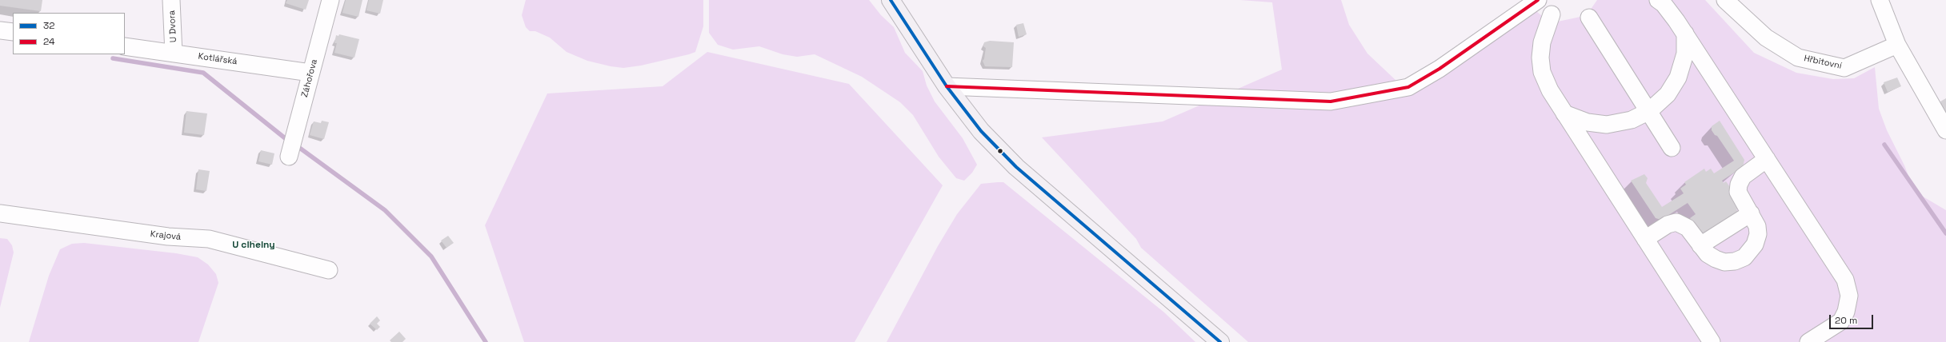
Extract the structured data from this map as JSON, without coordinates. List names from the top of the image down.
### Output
{
  "streets": {
    "street": [
      "U Dvora",
      "Kotlářská",
      "Hřbitovní",
      "Záhořova",
      "Krajová"
    ]
  },
  "crossings": [
    ["U Dvora", "Kotlářská"],
    ["Kotlářská", "Záhořova"]
  ],
  "districts": ["U cihelny"],
  "lines": ["transit line 32", "transit line 24"],
  "legend": ["32", "24"],
  "scale_bar": "20 m"
}
